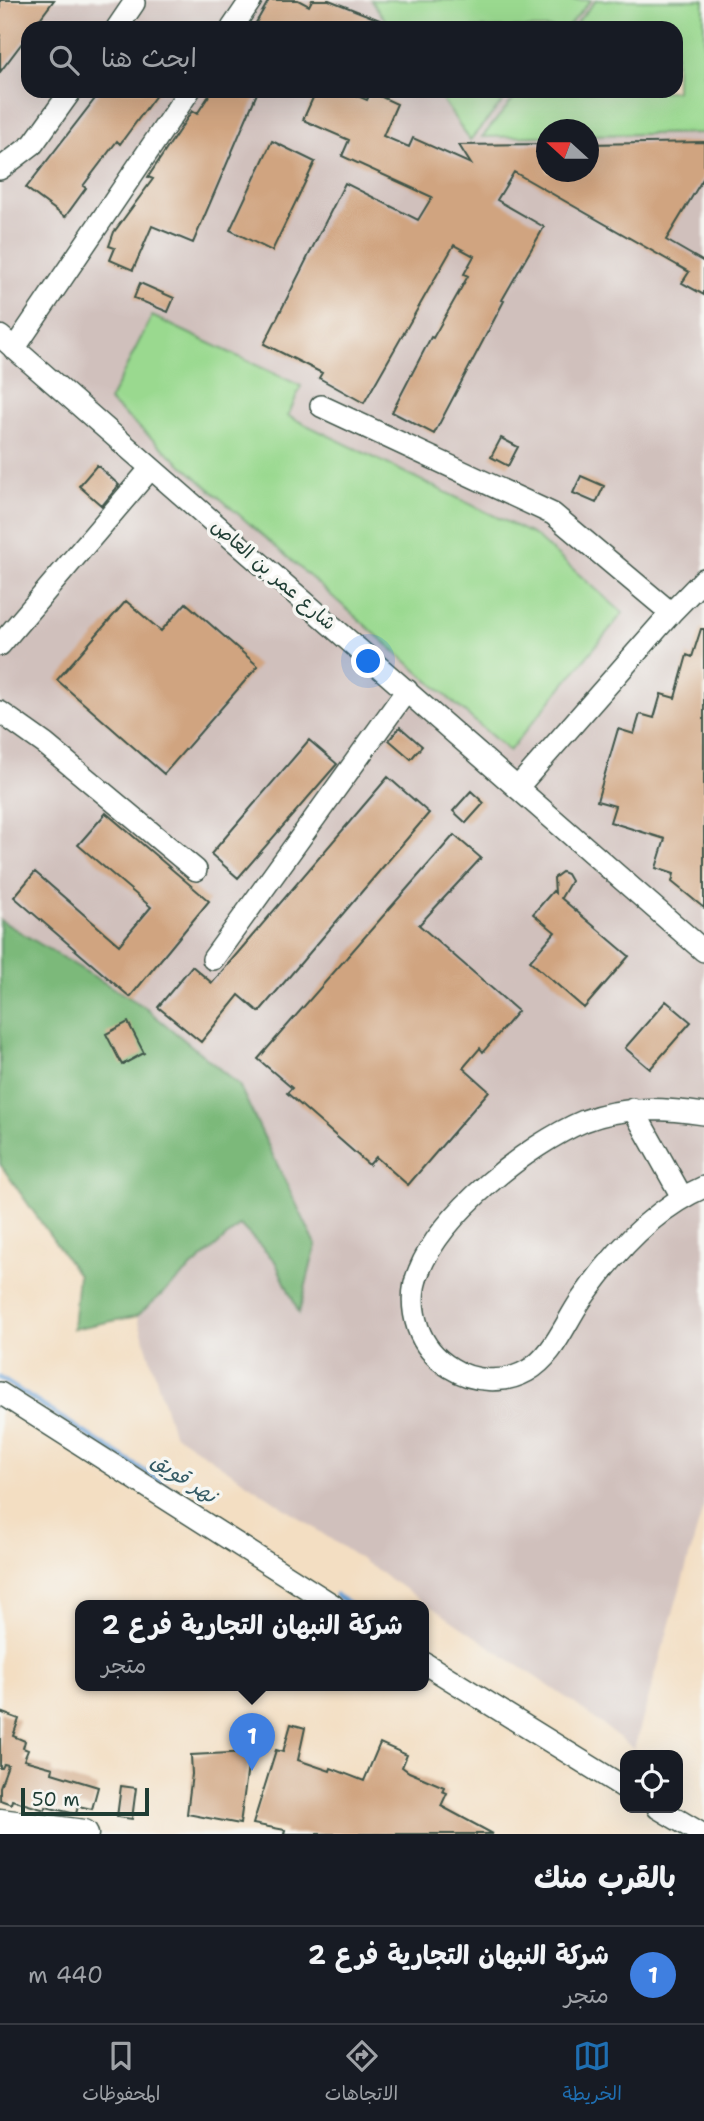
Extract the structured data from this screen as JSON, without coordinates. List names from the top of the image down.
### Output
{
  "streets": {
    "street": ["شارع عمر بن العاص"]
  },
  "water": ["نهر قويق"],
  "scale_bar": "50 m",
  "north": "left",
  "page": {
    "search": "ابحث هنا",
    "popup": ["شركة النبهان التجارية فرع 2", "متجر"],
    "pins": "1",
    "scale": "50 m",
    "heading": "بالقرب منك",
    "list": [
      {
        "mark": "1",
        "name": "شركة النبهان التجارية فرع 2",
        "note": "متجر",
        "value": "440 m"
      }
    ],
    "nav": ["الخريطة", "الاتجاهات", "المحفوظات"]
  }
}
